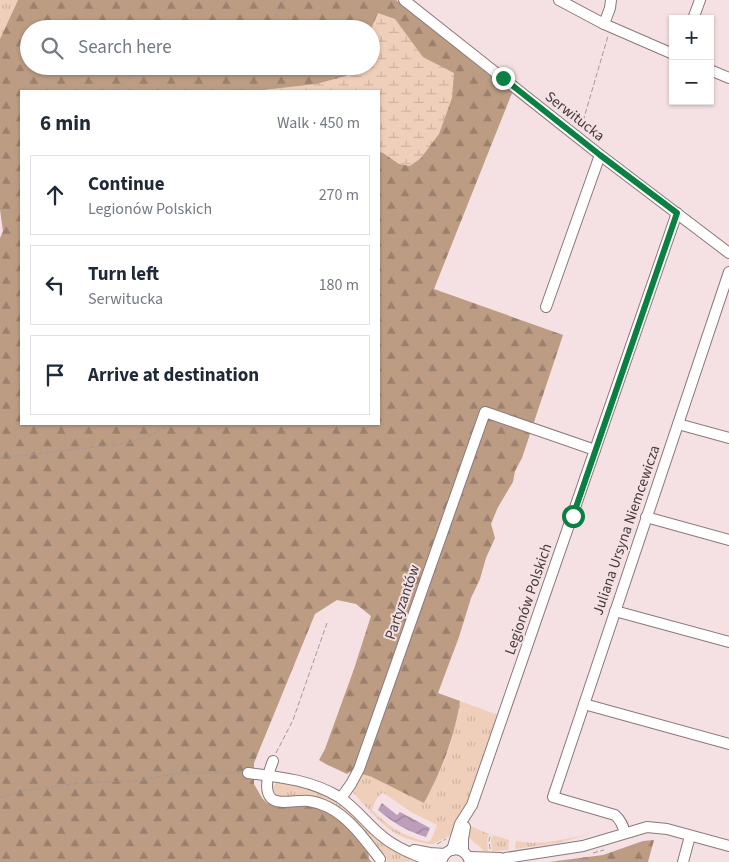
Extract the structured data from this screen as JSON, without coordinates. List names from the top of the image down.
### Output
{
  "streets": {
    "street": [
      "Serwitucka",
      "Juliana Ursyna Niemcewicza",
      "Legionów Polskich",
      "Partyzantów"
    ]
  },
  "crossings": [
    ["Serwitucka", "Legionów Polskich"],
    ["Legionów Polskich", "Partyzantów"]
  ],
  "page": {
    "map_buttons": ["+", "−"],
    "search": "Search here",
    "heading": ["6 min", "Walk · 450 m"],
    "list": [
      ["Continue", "Legionów Polskich", "270 m"],
      ["Turn left", "Serwitucka", "180 m"],
      "Arrive at destination"
    ]
  }
}
